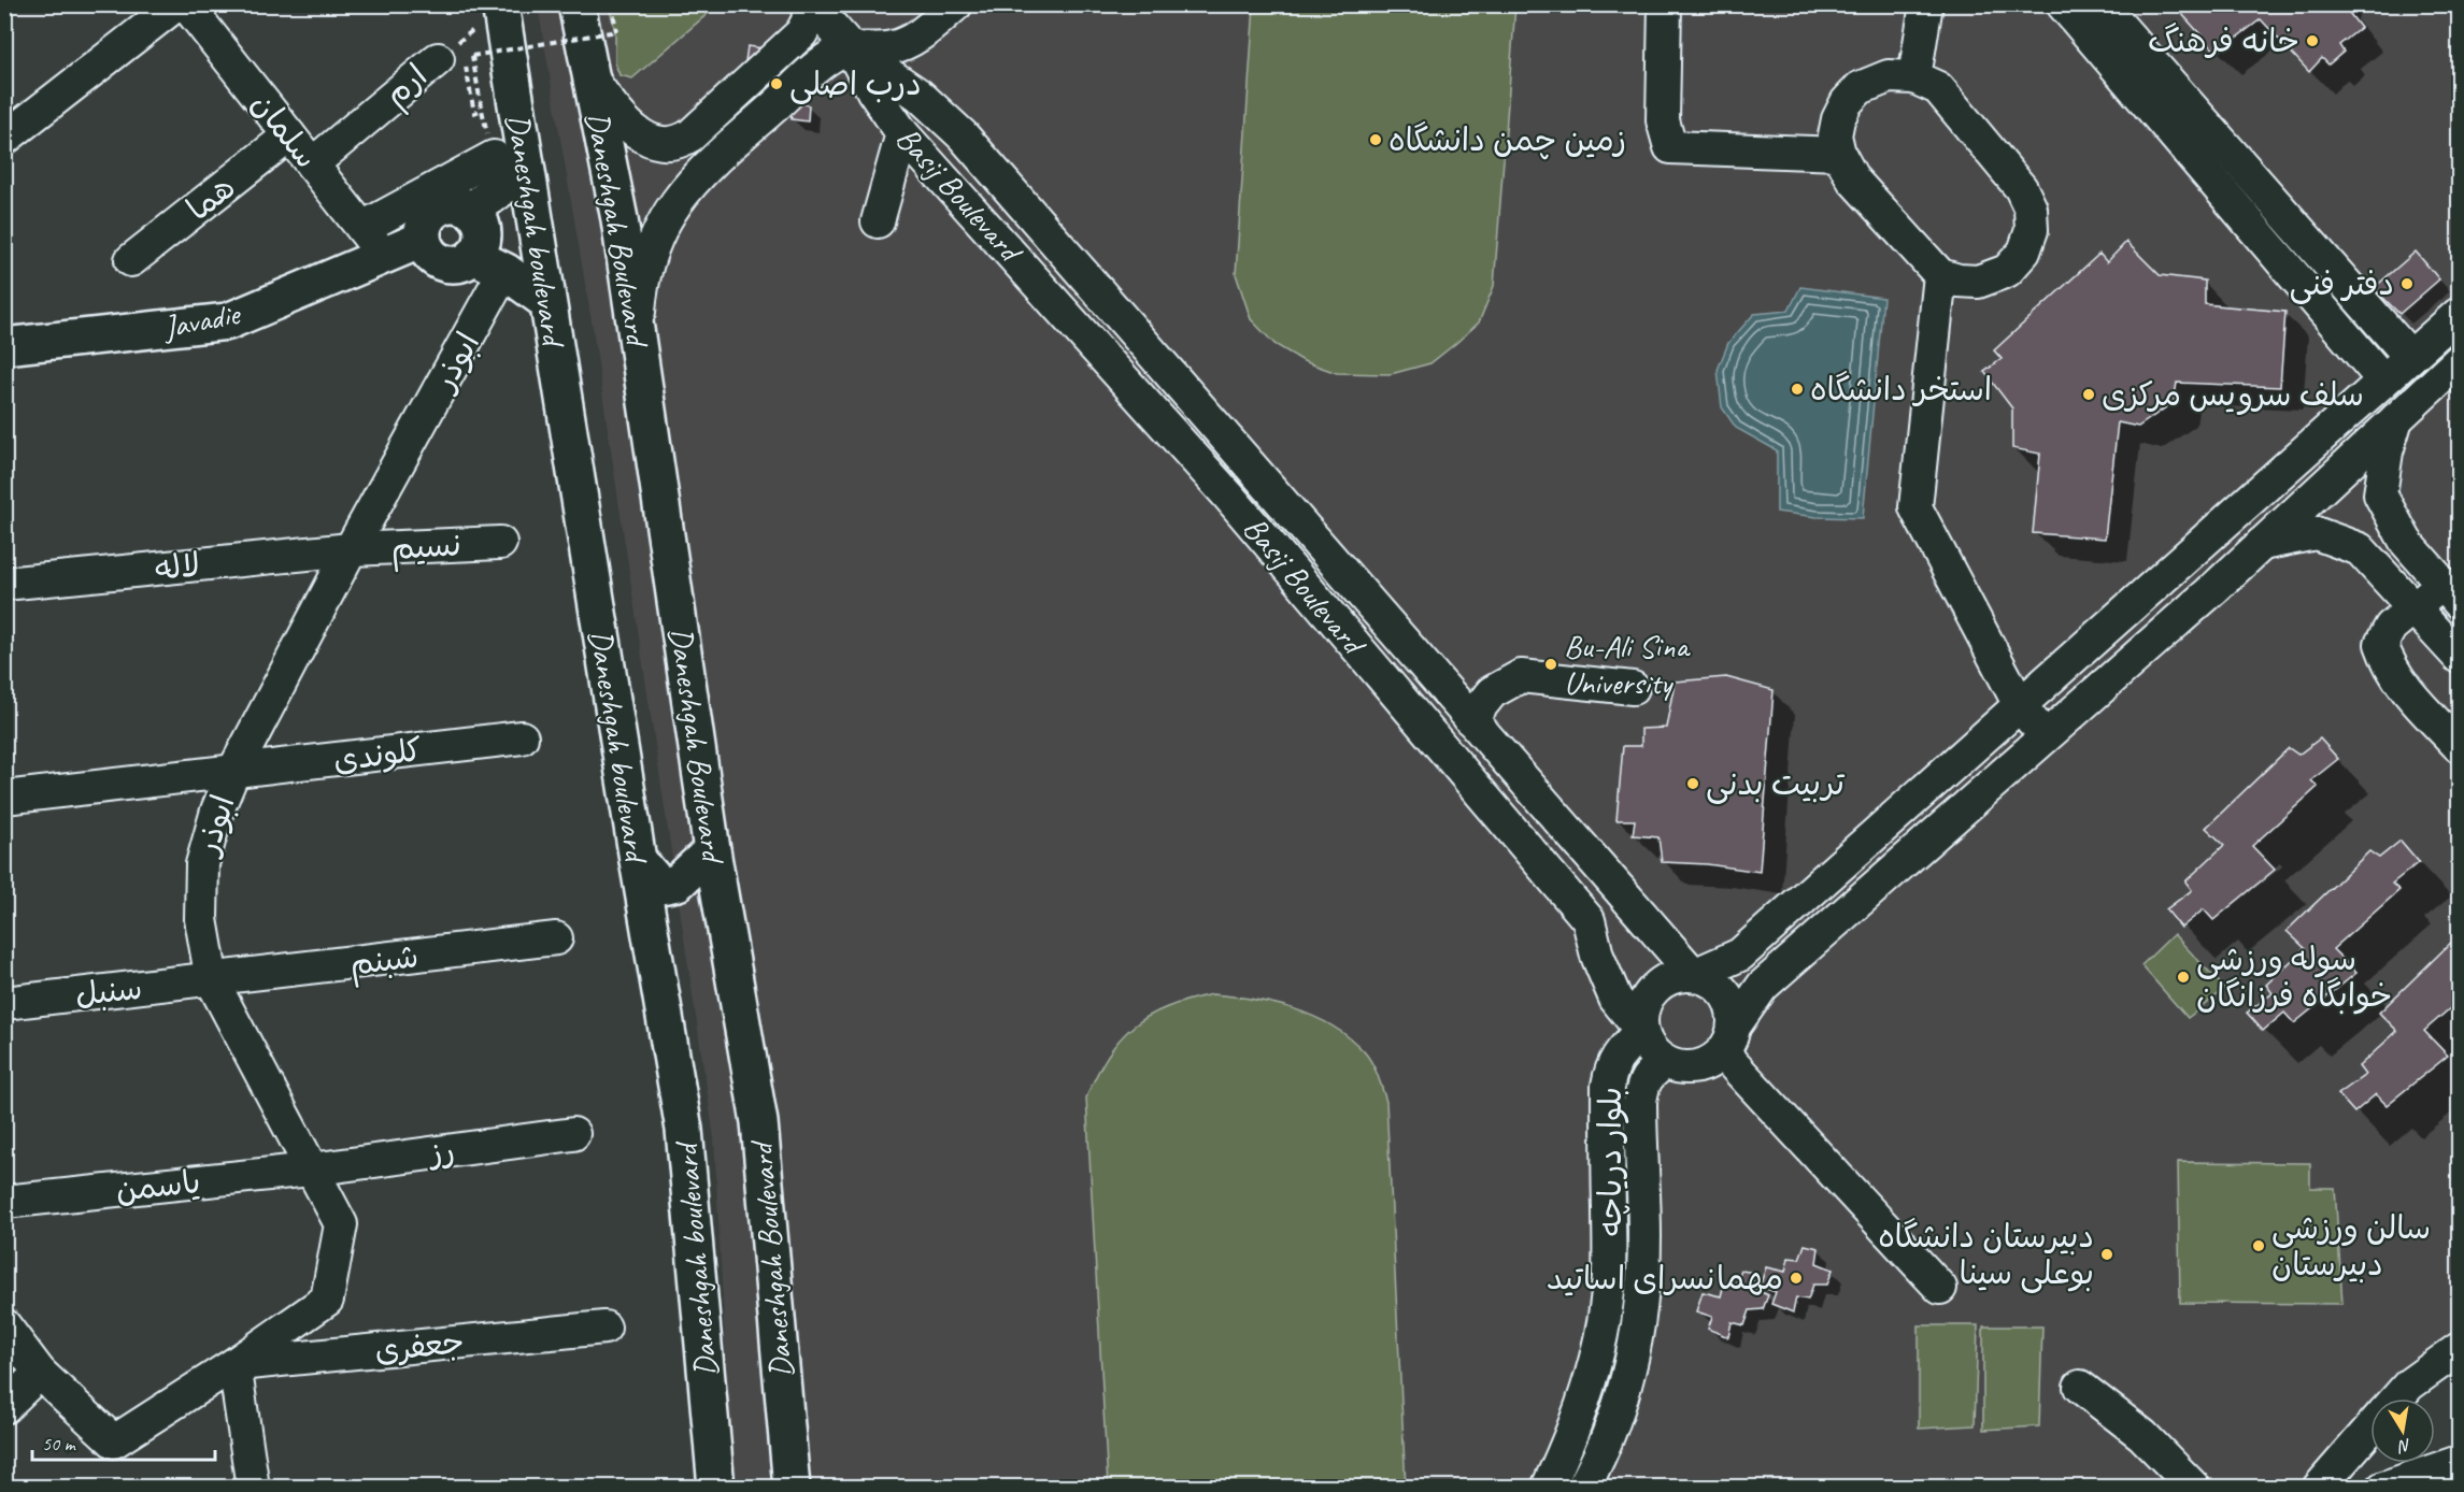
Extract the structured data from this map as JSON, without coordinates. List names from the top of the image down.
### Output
{
  "streets": {
    "main road": ["Daneshgah Boulevard", "Daneshgah boulevard", "Javadie"],
    "street": [
      "ارم",
      "سلمان",
      "Basij Boulevard",
      "هما",
      "ابوذر",
      "نسیم",
      "لاله",
      "کلوندی",
      "شبنم",
      "سنبل",
      "رز",
      "بلوار دریاچه",
      "یاسمن",
      "جعفری"
    ]
  },
  "crossings": [
    ["ارم", "سلمان"],
    ["سلمان", "هما"],
    ["سلمان", "Javadie"],
    ["Basij Boulevard", "بلوار دریاچه"],
    ["ابوذر", "نسیم"],
    ["ابوذر", "لاله"],
    ["ابوذر", "کلوندی"],
    ["ابوذر", "شبنم"],
    ["ابوذر", "سنبل"],
    ["ابوذر", "رز"],
    ["ابوذر", "یاسمن"],
    ["ابوذر", "جعفری"],
    ["نسیم", "لاله"],
    ["شبنم", "سنبل"],
    ["رز", "یاسمن"]
  ],
  "places": [
    "خانه فرهنگ",
    "درب اصلی",
    "زمین چمن دانشگاه",
    "دفتر فنی",
    "استخر دانشگاه",
    "سلف سرویس مرکزی",
    "Bu-Ali Sina University",
    "تربیت بدنی",
    "سوله ورزشی خوابگاه فرزانگان",
    "سالن ورزشی دبیرستان",
    "دبیرستان دانشگاه بوعلی سینا",
    "مهمانسرای اساتید"
  ],
  "scale_bar": "50 m",
  "north": "bottom"
}
